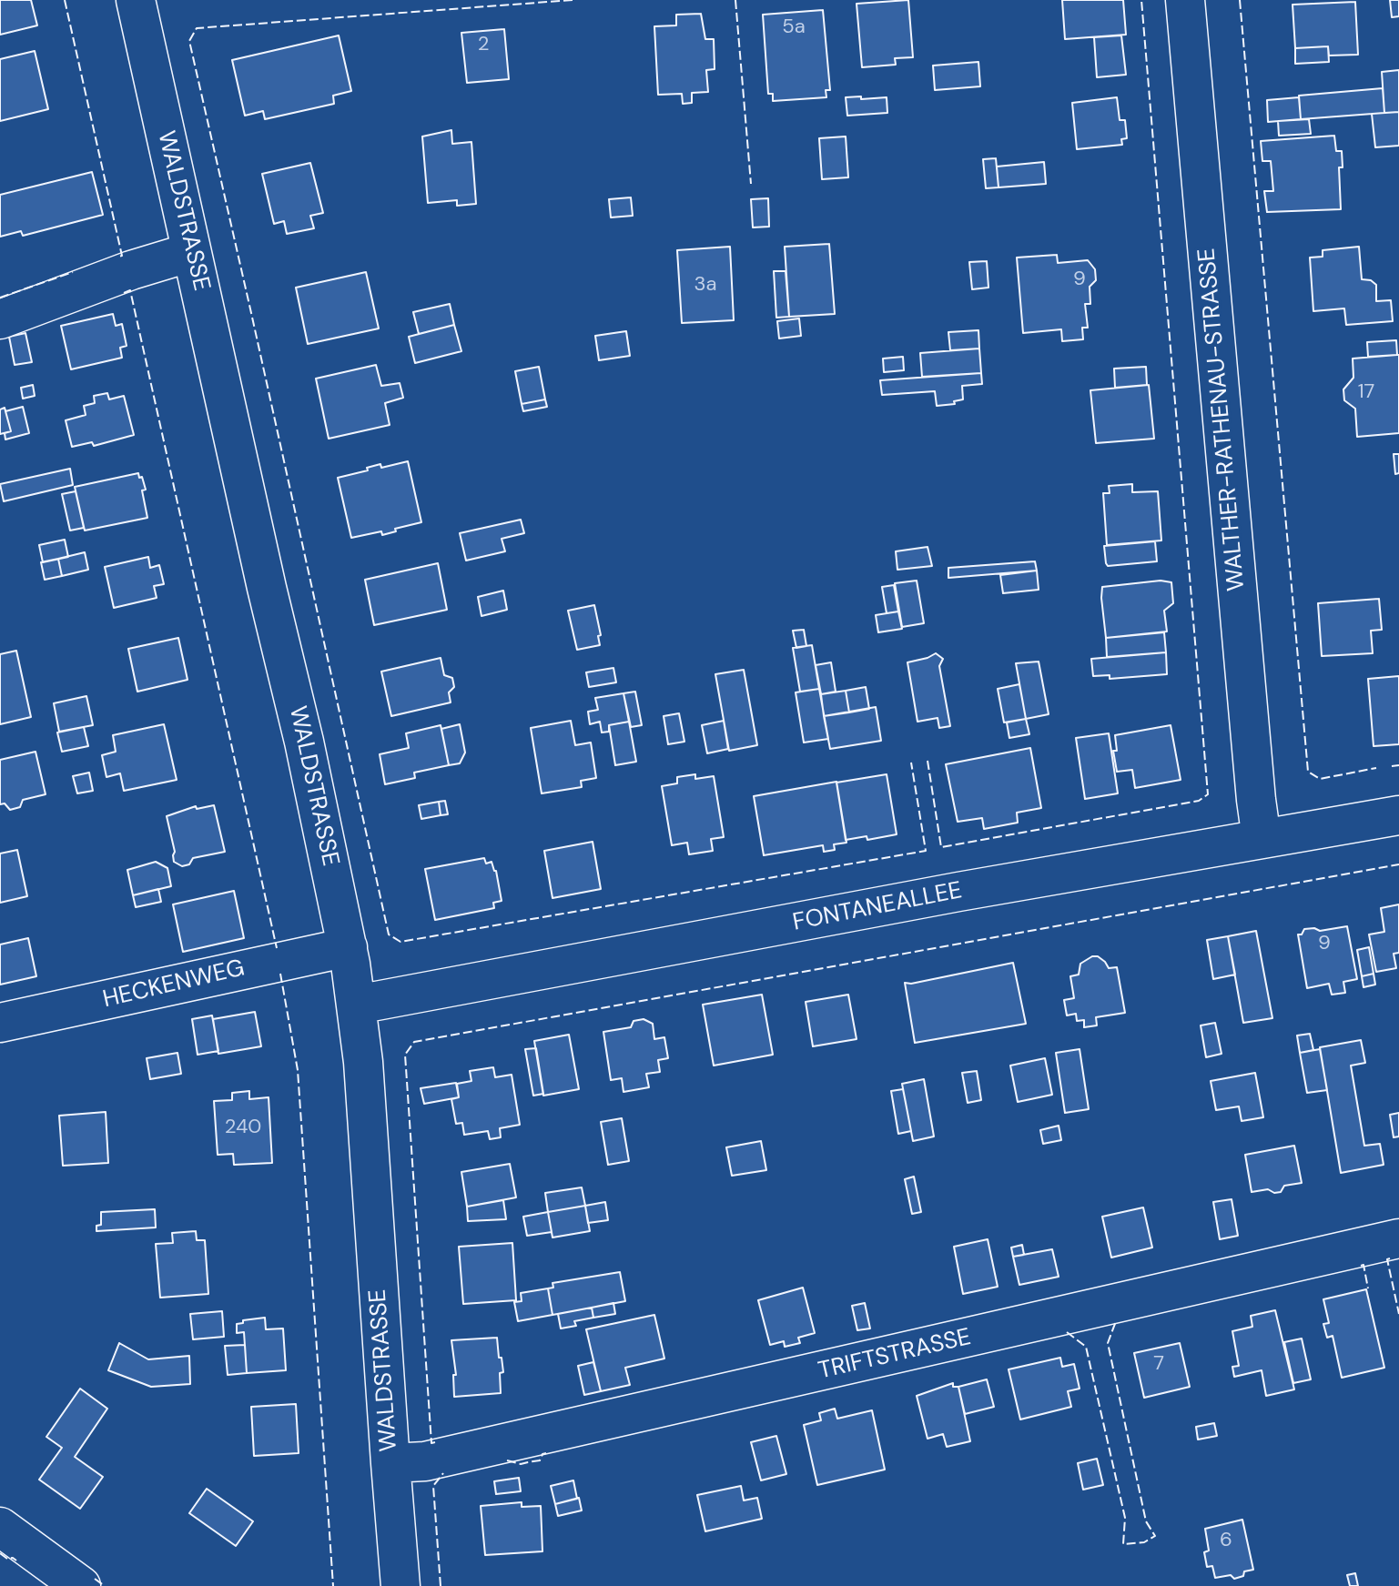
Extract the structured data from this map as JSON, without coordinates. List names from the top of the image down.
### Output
{
  "streets": {
    "street": [
      "WALDSTRASSE",
      "WALTHER-RATHENAU-STRASSE",
      "FONTANEALLEE",
      "HECKENWEG",
      "TRIFTSTRASSE"
    ]
  },
  "crossings": [
    ["WALDSTRASSE", "FONTANEALLEE"],
    ["WALDSTRASSE", "HECKENWEG"],
    ["WALDSTRASSE", "TRIFTSTRASSE"],
    ["WALTHER-RATHENAU-STRASSE", "FONTANEALLEE"]
  ],
  "house_numbers": [
    "5a",
    "2",
    "9",
    "3a",
    "17",
    "9",
    "240",
    "7",
    "6"
  ]
}
